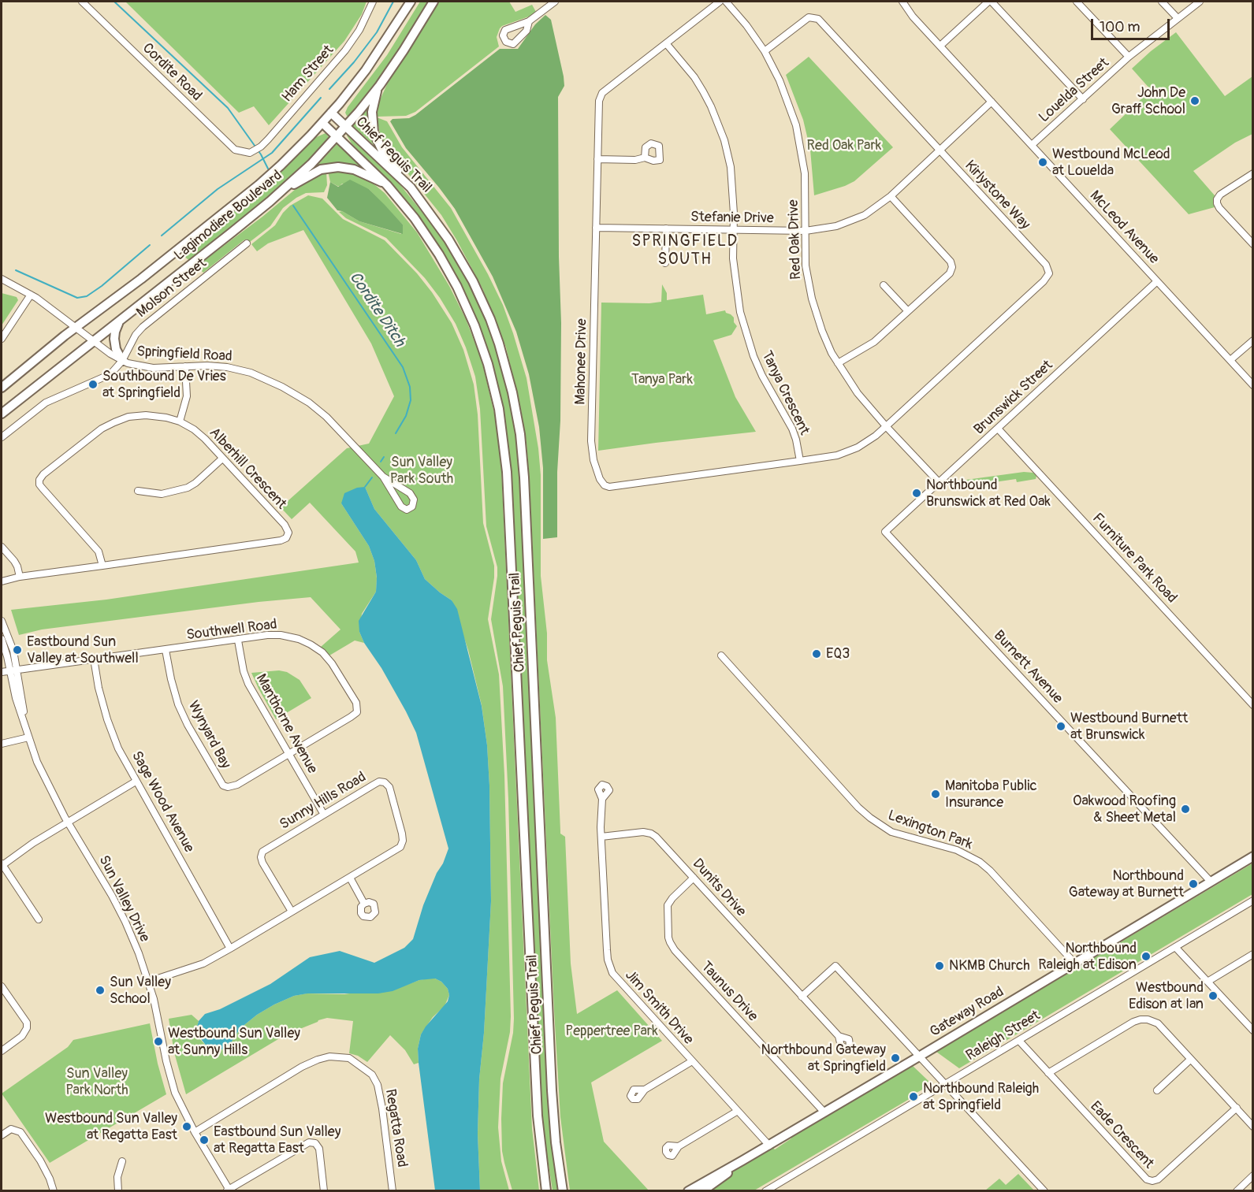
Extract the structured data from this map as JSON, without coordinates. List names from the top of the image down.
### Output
{
  "streets": {
    "main road": ["Chief Peguis Trail", "Lagimodiere Boulevard", "Gateway Road"],
    "street": [
      "Cordite Road",
      "Ham Street",
      "Louelda Street",
      "Kirlystone Way",
      "Stefanie Drive",
      "McLeod Avenue",
      "Red Oak Drive",
      "Molson Street",
      "Springfield Road",
      "Mahonee Drive",
      "Tanya Crescent",
      "Brunswick Street",
      "Alberhill Crescent",
      "Furniture Park Road",
      "Southwell Road",
      "Burnett Avenue",
      "Manthorne Avenue",
      "Wynyard Bay",
      "Sunny Hills Road",
      "Sage Wood Avenue",
      "Lexington Park",
      "Dunits Drive",
      "Sun Valley Drive",
      "Taunus Drive",
      "Jim Smith Drive",
      "Raleigh Street",
      "Regatta Road",
      "Eade Crescent"
    ]
  },
  "crossings": [
    ["Cordite Road", "Ham Street"],
    ["Louelda Street", "McLeod Avenue"],
    ["Chief Peguis Trail", "Lagimodiere Boulevard"],
    ["Kirlystone Way", "Stefanie Drive"],
    ["Kirlystone Way", "Red Oak Drive"],
    ["Kirlystone Way", "Mahonee Drive"],
    ["Lagimodiere Boulevard", "Springfield Road"],
    ["Stefanie Drive", "McLeod Avenue"],
    ["Stefanie Drive", "Red Oak Drive"],
    ["Stefanie Drive", "Mahonee Drive"],
    ["Stefanie Drive", "Tanya Crescent"],
    ["McLeod Avenue", "Brunswick Street"],
    ["Red Oak Drive", "Mahonee Drive"],
    ["Red Oak Drive", "Brunswick Street"],
    ["Molson Street", "Springfield Road"],
    ["Mahonee Drive", "Tanya Crescent"],
    ["Brunswick Street", "Furniture Park Road"],
    ["Brunswick Street", "Burnett Avenue"],
    ["Southwell Road", "Manthorne Avenue"],
    ["Southwell Road", "Wynyard Bay"],
    ["Southwell Road", "Sage Wood Avenue"],
    ["Southwell Road", "Sun Valley Drive"],
    ["Burnett Avenue", "Gateway Road"],
    ["Manthorne Avenue", "Wynyard Bay"],
    ["Manthorne Avenue", "Sunny Hills Road"],
    ["Sunny Hills Road", "Sage Wood Avenue"],
    ["Sunny Hills Road", "Sun Valley Drive"],
    ["Lexington Park", "Gateway Road"],
    ["Dunits Drive", "Taunus Drive"],
    ["Dunits Drive", "Jim Smith Drive"],
    ["Sun Valley Drive", "Regatta Road"],
    ["Taunus Drive", "Gateway Road"],
    ["Jim Smith Drive", "Gateway Road"],
    ["Raleigh Street", "Eade Crescent"]
  ],
  "districts": ["SPRINGFIELD SOUTH"],
  "water": ["Cordite Ditch"],
  "parks": [
    "Red Oak Park",
    "Tanya Park",
    "Sun Valley Park South",
    "Peppertree Park",
    "Sun Valley Park North"
  ],
  "places": [
    "John De Graff School",
    "Westbound McLeod at Louelda",
    "Southbound De Vries at Springfield",
    "Northbound Brunswick at Red Oak",
    "Eastbound Sun Valley at Southwell",
    "EQ3",
    "Westbound Burnett at Brunswick",
    "Manitoba Public Insurance",
    "Oakwood Roofing & Sheet Metal",
    "Northbound Gateway at Burnett",
    "Northbound Raleigh at Edison",
    "NKMB Church",
    "Sun Valley School",
    "Westbound Edison at Ian",
    "Westbound Sun Valley at Sunny Hills",
    "Northbound Gateway at Springfield",
    "Northbound Raleigh at Springfield",
    "Westbound Sun Valley at Regatta East",
    "Eastbound Sun Valley at Regatta East"
  ],
  "scale_bar": "100 m"
}
